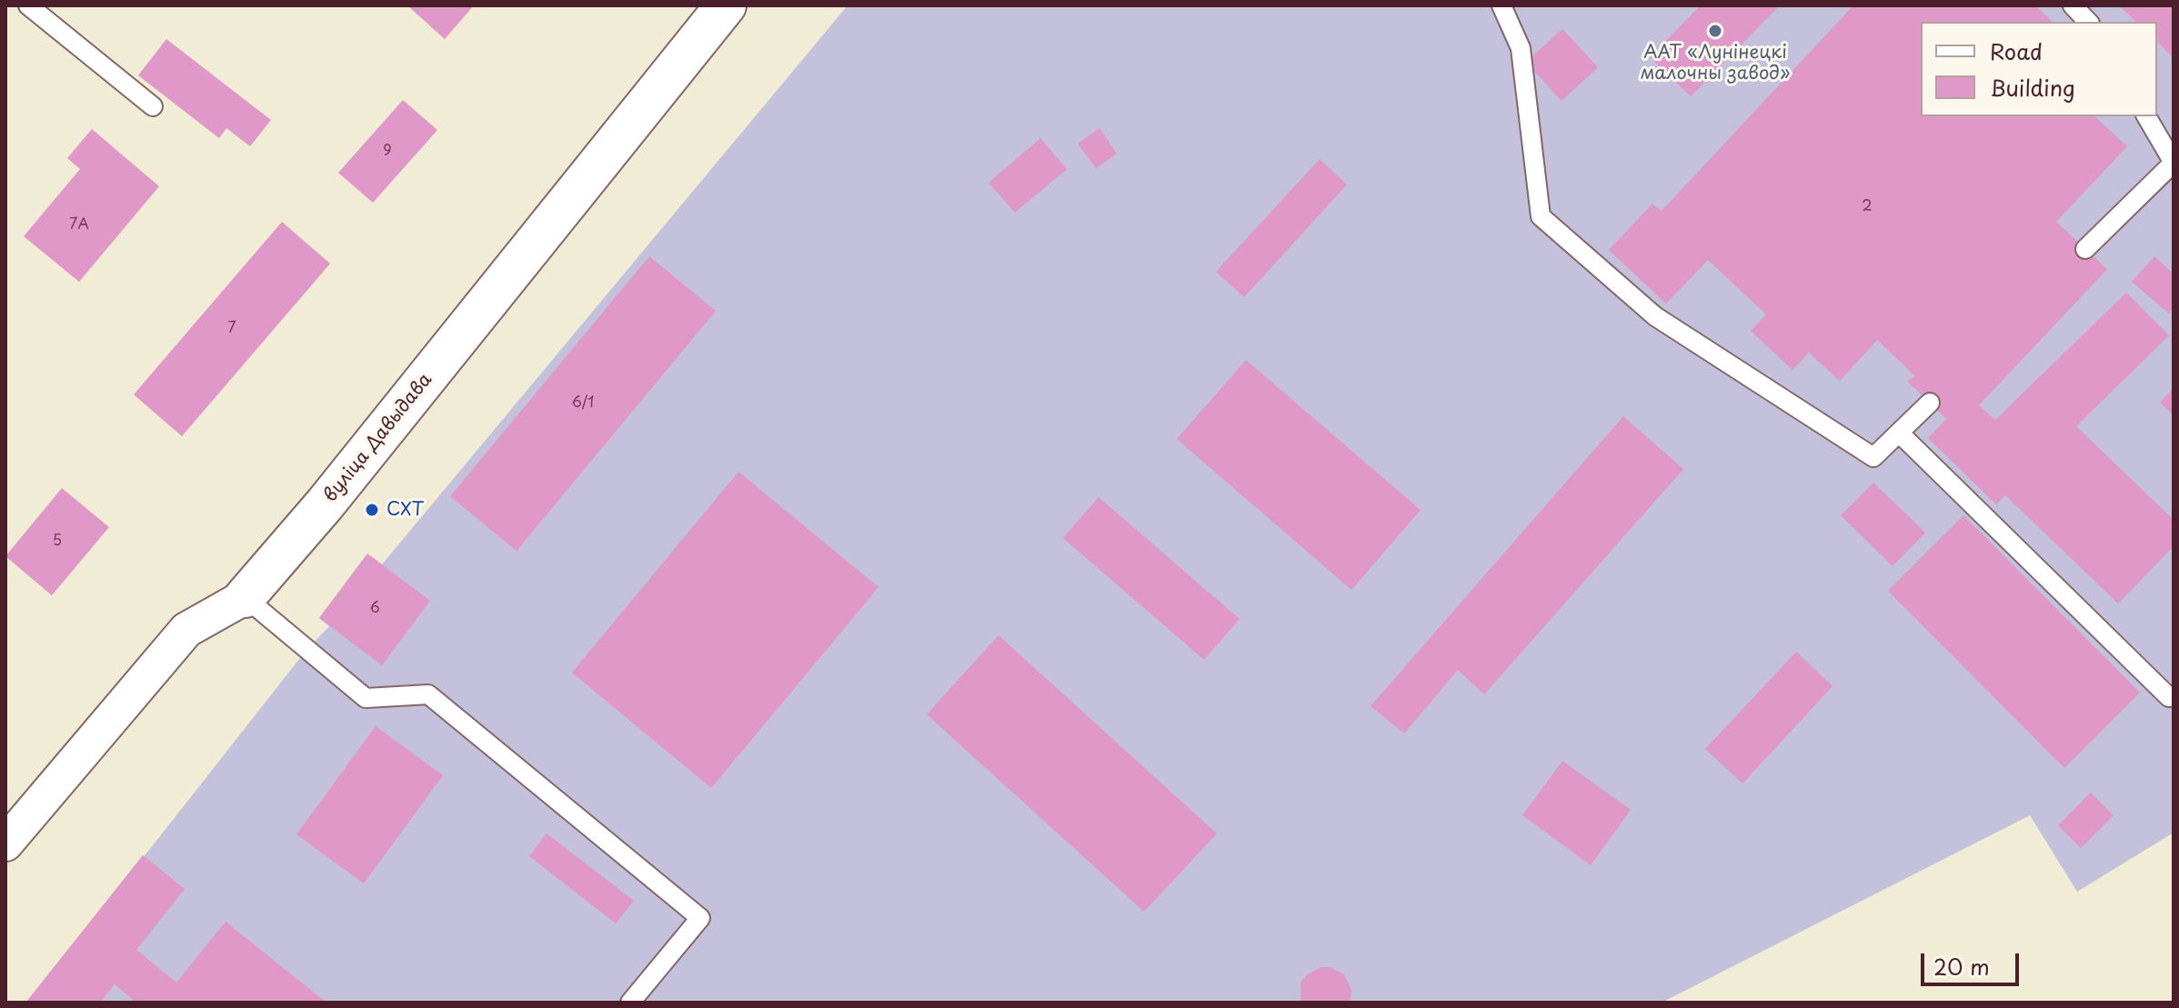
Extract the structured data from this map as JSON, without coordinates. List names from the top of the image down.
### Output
{
  "streets": {
    "street": ["вуліца Давыдава"]
  },
  "places": ["ААТ «Лунінецкі малочны завод»", "СХТ"],
  "house_numbers": [
    "9",
    "2",
    "7А",
    "7",
    "6/1",
    "5",
    "6"
  ],
  "legend": ["Road", "Building"],
  "scale_bar": "20 m"
}
